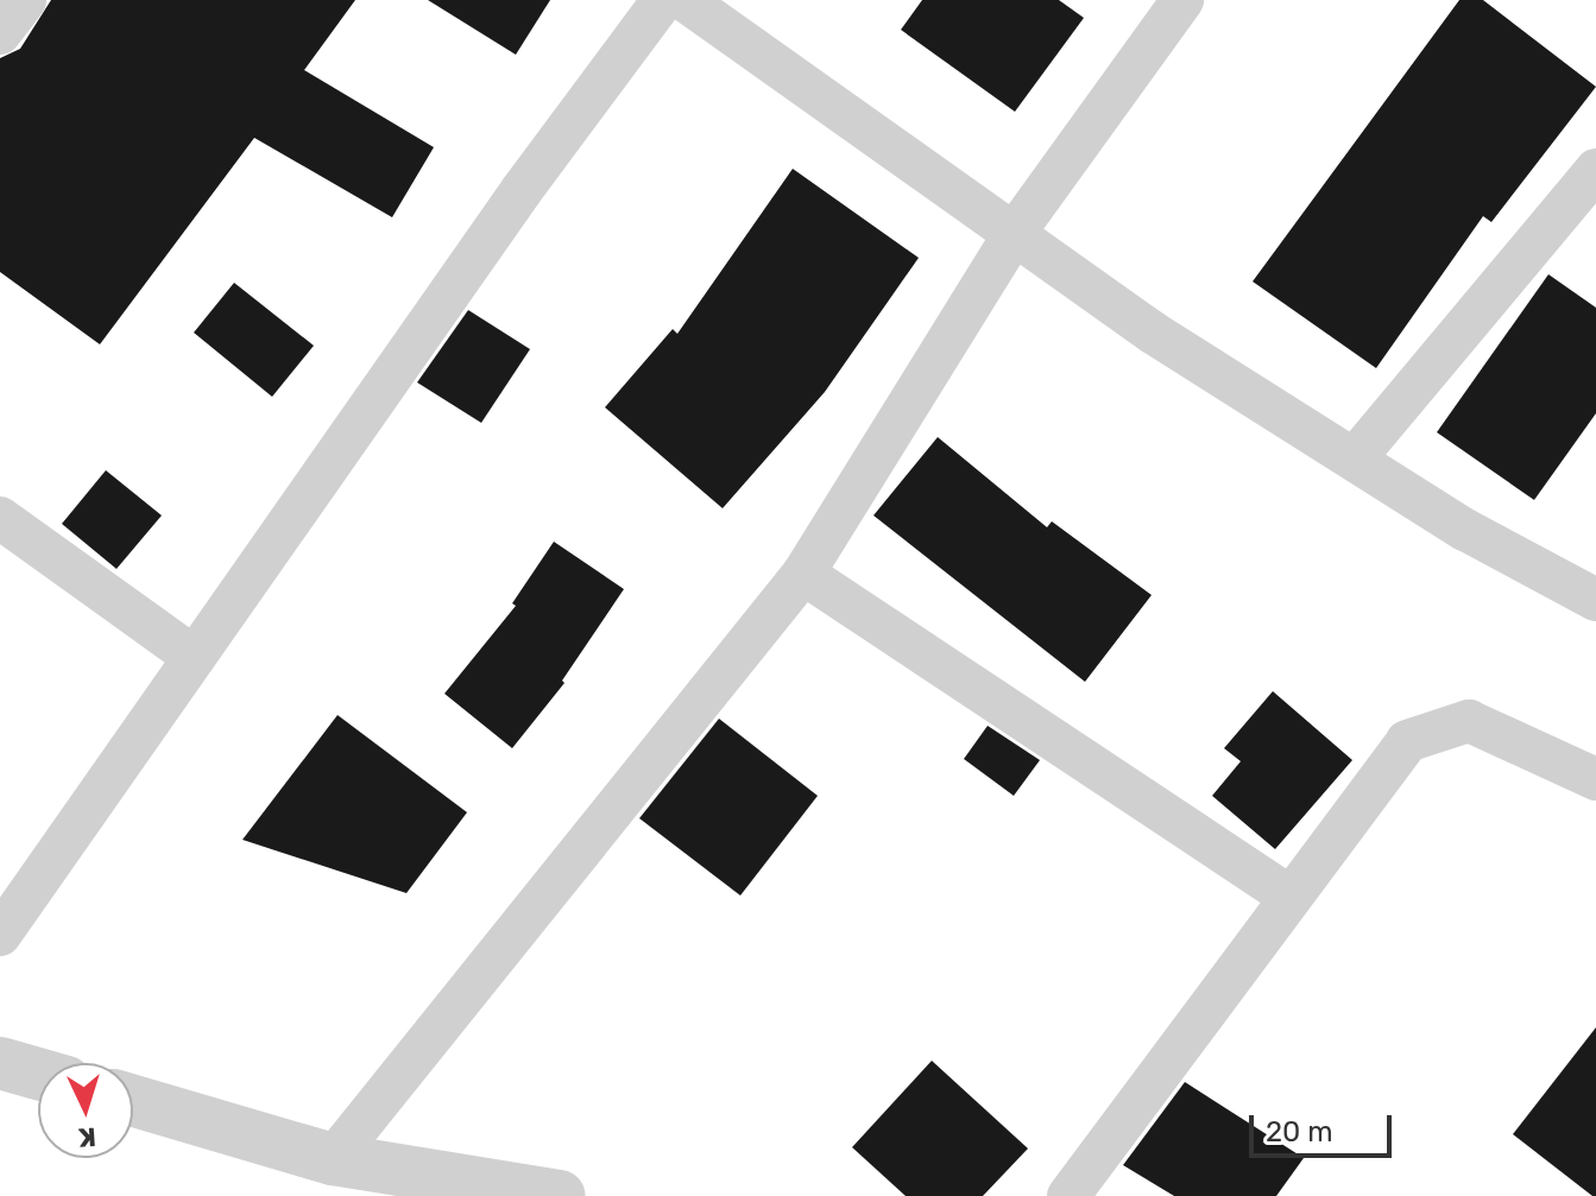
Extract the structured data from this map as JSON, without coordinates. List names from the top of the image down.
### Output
{
  "scale_bar": "20 m",
  "north": "bottom"
}
